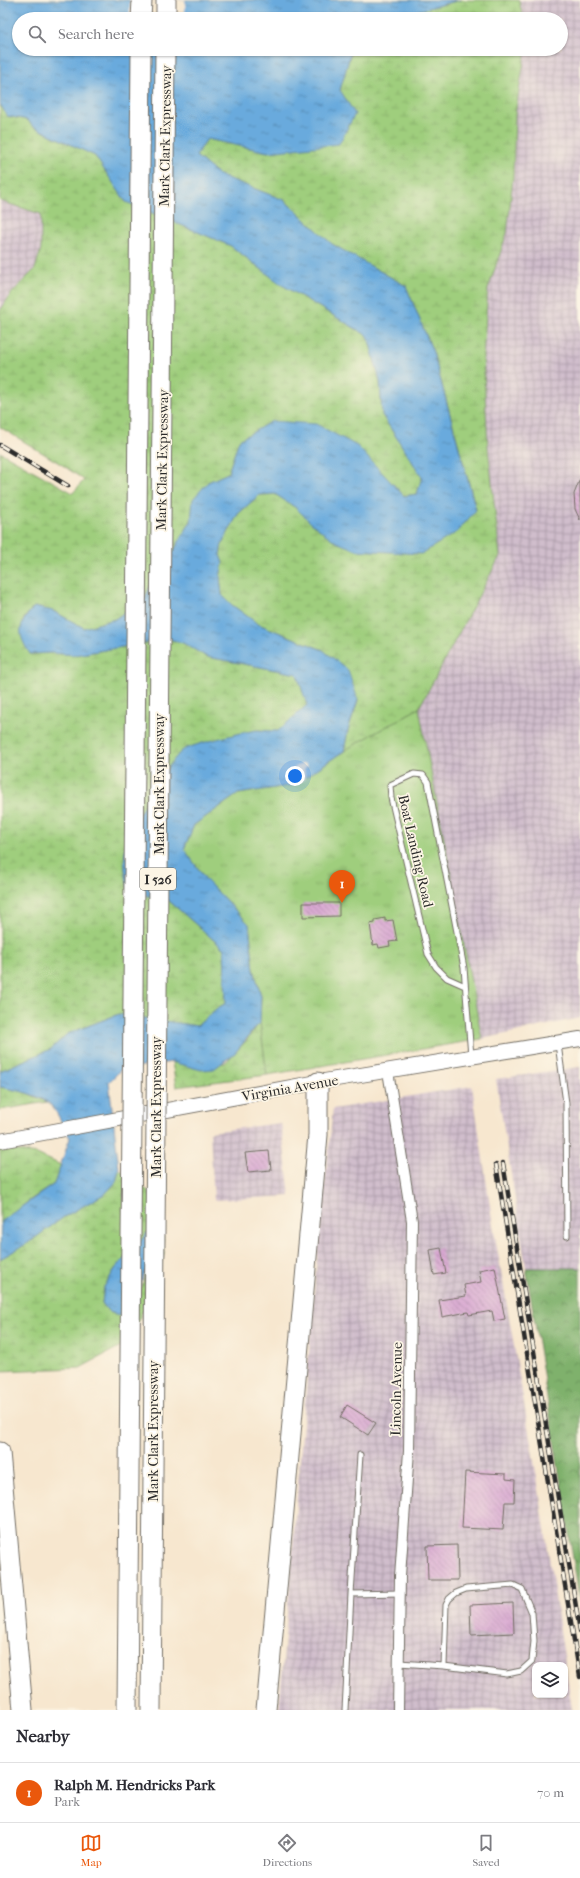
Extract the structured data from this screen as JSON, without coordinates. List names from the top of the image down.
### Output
{
  "streets": {
    "highway": ["Mark Clark Expressway", "I 526"],
    "main road": ["Virginia Avenue"],
    "street": ["Lincoln Avenue"],
    "lane": ["Boat Landing Road"]
  },
  "crossings": [
    ["Boat Landing Road", "Virginia Avenue"],
    ["Virginia Avenue", "Lincoln Avenue"]
  ],
  "page": {
    "search": "Search here",
    "pins": "1",
    "heading": "Nearby",
    "list": [
      {
        "mark": "1",
        "name": "Ralph M. Hendricks Park",
        "note": "Park",
        "value": "70 m"
      }
    ],
    "nav": ["Map", "Directions", "Saved"]
  }
}
